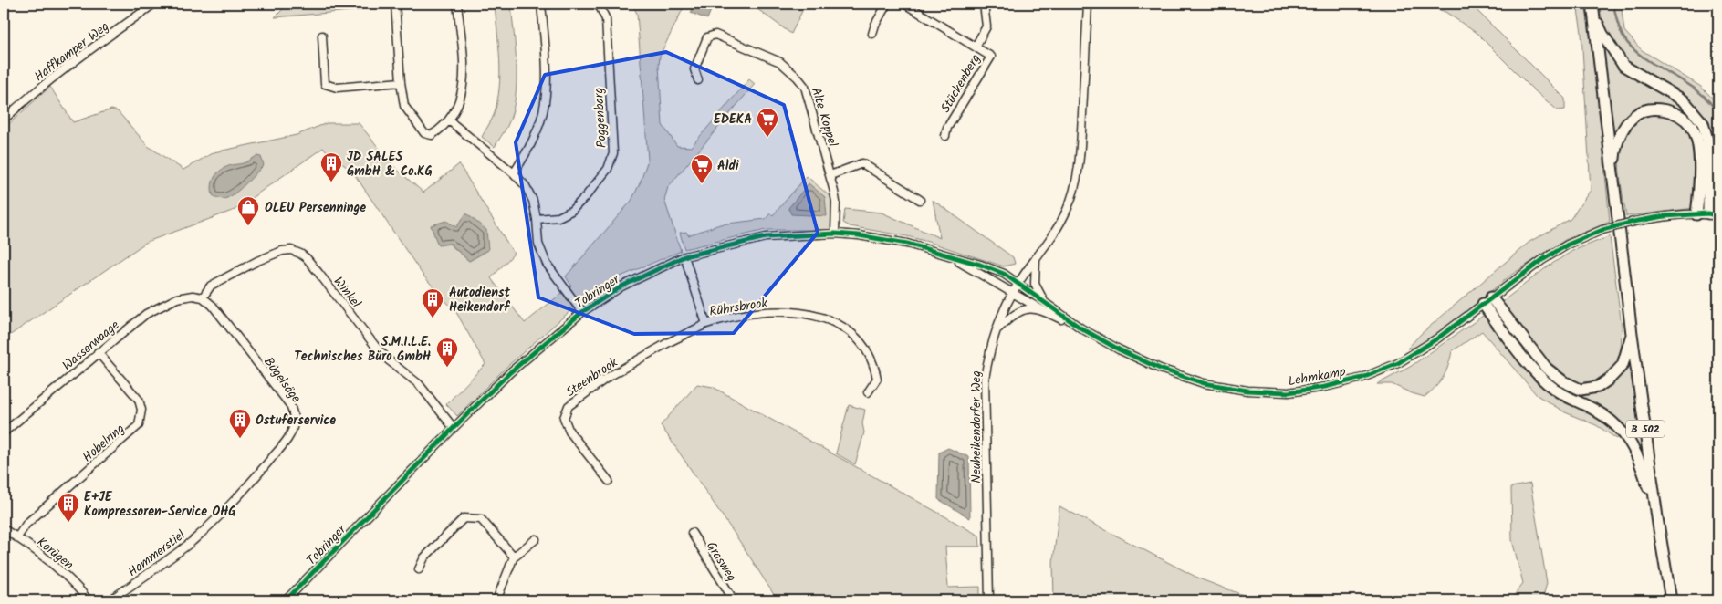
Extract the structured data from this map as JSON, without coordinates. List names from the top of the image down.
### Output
{
  "streets": {
    "highway": ["B 502"],
    "street": [
      "Haffkamper Weg",
      "Stückenberg",
      "Alte Koppel",
      "Poggenbarg",
      "Tobringer",
      "Winkel",
      "Rührsbrook",
      "Wasserwaage",
      "Lehmkamp",
      "Steenbrook",
      "Bügelsäge",
      "Neuheikendorfer Weg",
      "Hobelring",
      "Korügen",
      "Hammerstiel",
      "Grasweg"
    ]
  },
  "crossings": [
    ["Alte Koppel", "Tobringer"],
    ["Tobringer", "Winkel"],
    ["Tobringer", "Rührsbrook"],
    ["Tobringer", "Neuheikendorfer Weg"],
    ["Winkel", "Wasserwaage"],
    ["Winkel", "Bügelsäge"],
    ["Rührsbrook", "Steenbrook"],
    ["Wasserwaage", "Bügelsäge"],
    ["Wasserwaage", "Hobelring"],
    ["Bügelsäge", "Hammerstiel"],
    ["Hobelring", "Korügen"]
  ],
  "places": {
    "supermarket": ["EDEKA", "Aldi"],
    "building": [
      "JD SALES GmbH & Co.KG",
      "Autodienst Heikendorf",
      "S.M.I.L.E. Technisches Büro GmbH",
      "Ostuferservice",
      "E+JE Kompressoren-Service OHG"
    ],
    "shop": ["OLEU Persenninge"]
  }
}
